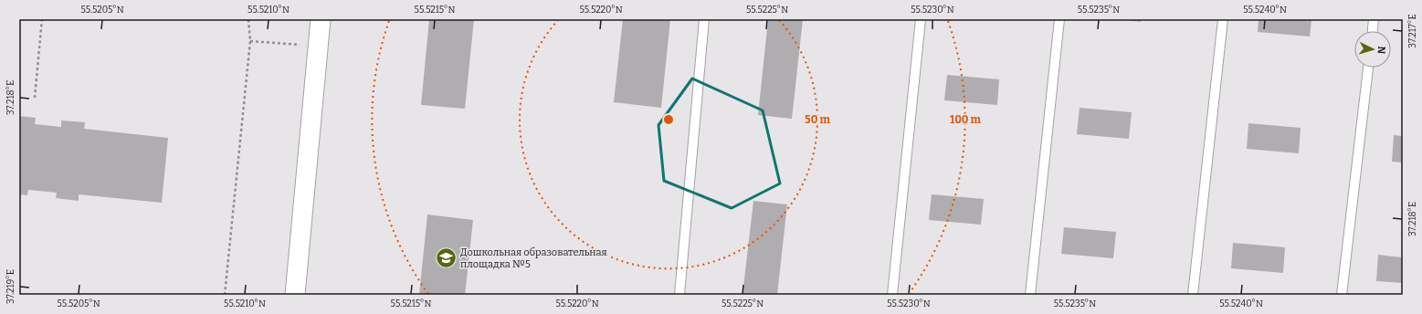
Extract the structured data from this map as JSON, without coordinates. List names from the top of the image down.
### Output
{
  "places": {
    "school or university": ["Дошкольная образовательная площадка №5"]
  },
  "north": "right",
  "coordinates": [
    "55.5205°N",
    "55.5210°N",
    "55.5215°N",
    "55.5220°N",
    "55.5225°N",
    "55.5230°N",
    "55.5235°N",
    "55.5240°N",
    "37.217°E",
    "37.218°E",
    "37.219°E"
  ],
  "rings": ["50 m", "100 m"]
}
